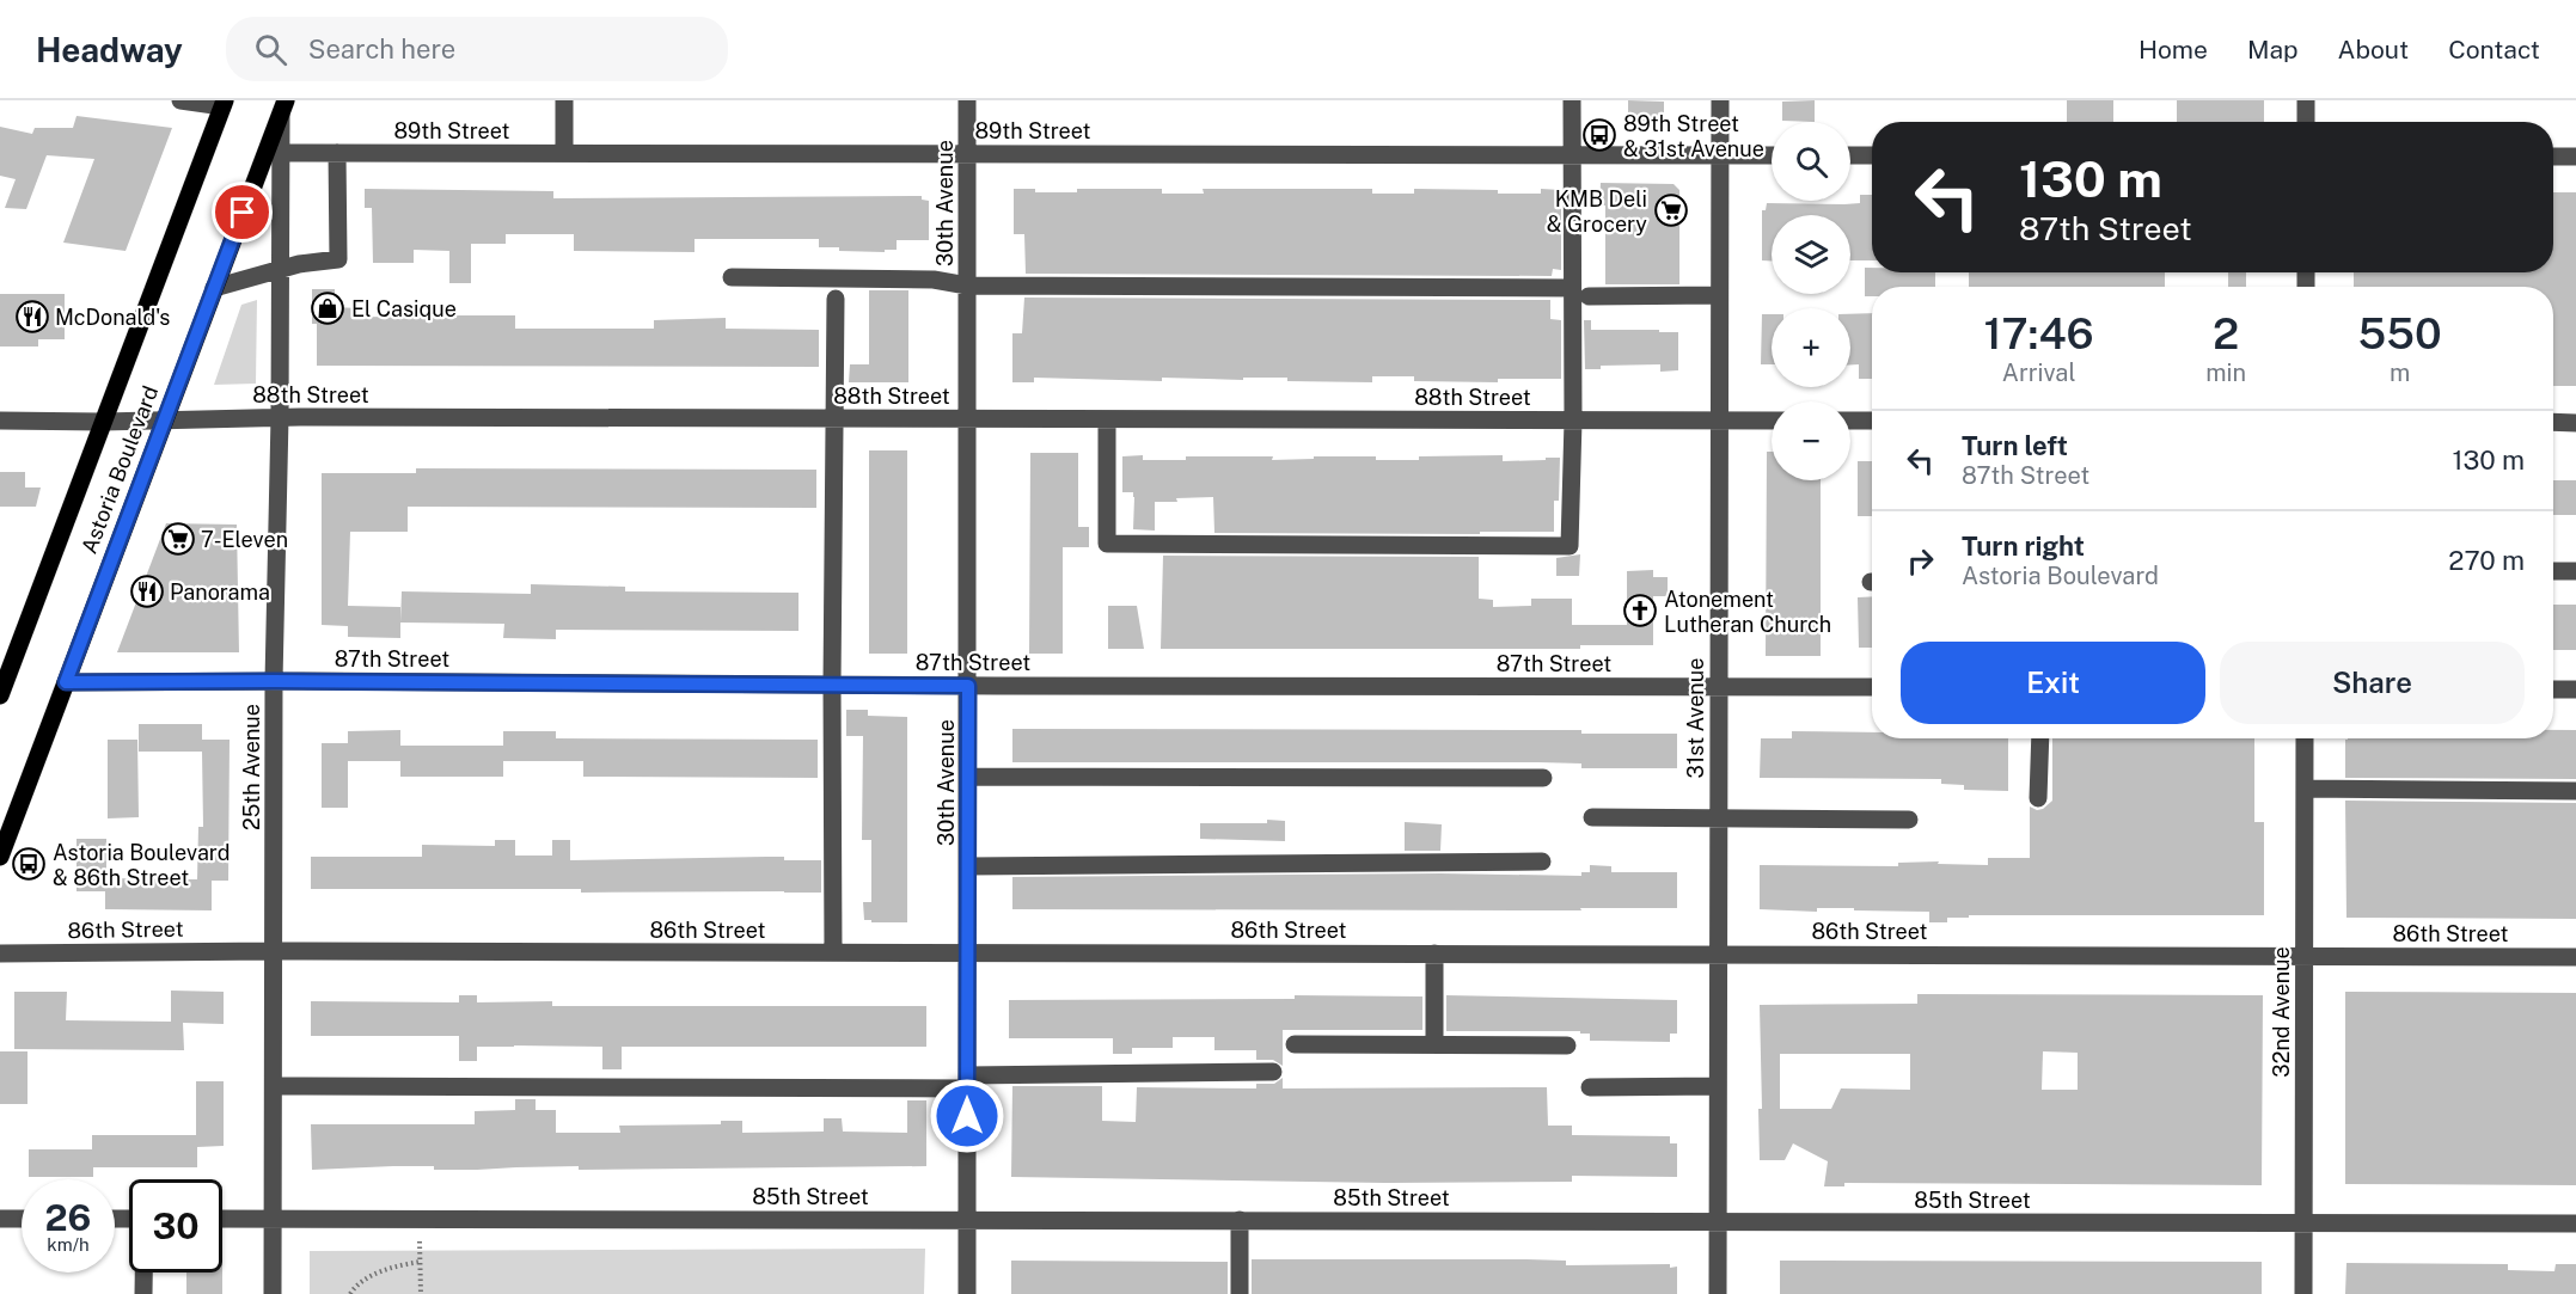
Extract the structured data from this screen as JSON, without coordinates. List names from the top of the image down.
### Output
{
  "streets": {
    "main road": ["Astoria Boulevard"],
    "street": [
      "89th Street",
      "30th Avenue",
      "88th Street",
      "87th Street",
      "31st Avenue",
      "25th Avenue",
      "86th Street",
      "32nd Avenue",
      "85th Street"
    ]
  },
  "crossings": [
    ["89th Street", "30th Avenue"],
    ["89th Street", "31st Avenue"],
    ["89th Street", "25th Avenue"],
    ["30th Avenue", "88th Street"],
    ["30th Avenue", "87th Street"],
    ["30th Avenue", "86th Street"],
    ["30th Avenue", "85th Street"],
    ["88th Street", "Astoria Boulevard"],
    ["88th Street", "31st Avenue"],
    ["88th Street", "25th Avenue"],
    ["Astoria Boulevard", "87th Street"],
    ["Astoria Boulevard", "25th Avenue"],
    ["87th Street", "31st Avenue"],
    ["87th Street", "25th Avenue"],
    ["31st Avenue", "86th Street"],
    ["31st Avenue", "85th Street"],
    ["25th Avenue", "86th Street"],
    ["25th Avenue", "85th Street"],
    ["86th Street", "32nd Avenue"],
    ["32nd Avenue", "85th Street"]
  ],
  "places": {
    "bus stop": ["89th Street & 31st Avenue", "Astoria Boulevard & 86th Street"],
    "supermarket": ["KMB Deli & Grocery", "7-Eleven"],
    "shop": ["El Casique"],
    "restaurant": ["McDonald's", "Panorama"],
    "church": ["Atonement Lutheran Church"]
  },
  "page": {
    "header": "Headway",
    "search": "Search here",
    "nav": [
      "Home",
      "Map",
      "About",
      "Contact"
    ],
    "map_buttons": ["+", "−"],
    "turn": ["130 m", "87th Street"],
    "eta": [
      "17:46",
      "Arrival",
      "2",
      "min",
      "550",
      "m"
    ],
    "list": [
      {
        "name": "Turn left",
        "note": "87th Street",
        "value": "130 m"
      },
      {
        "name": "Turn right",
        "note": "Astoria Boulevard",
        "value": "270 m"
      }
    ],
    "buttons": ["Exit", "Share"],
    "speed": "26 km/h",
    "limit": "30"
  }
}
